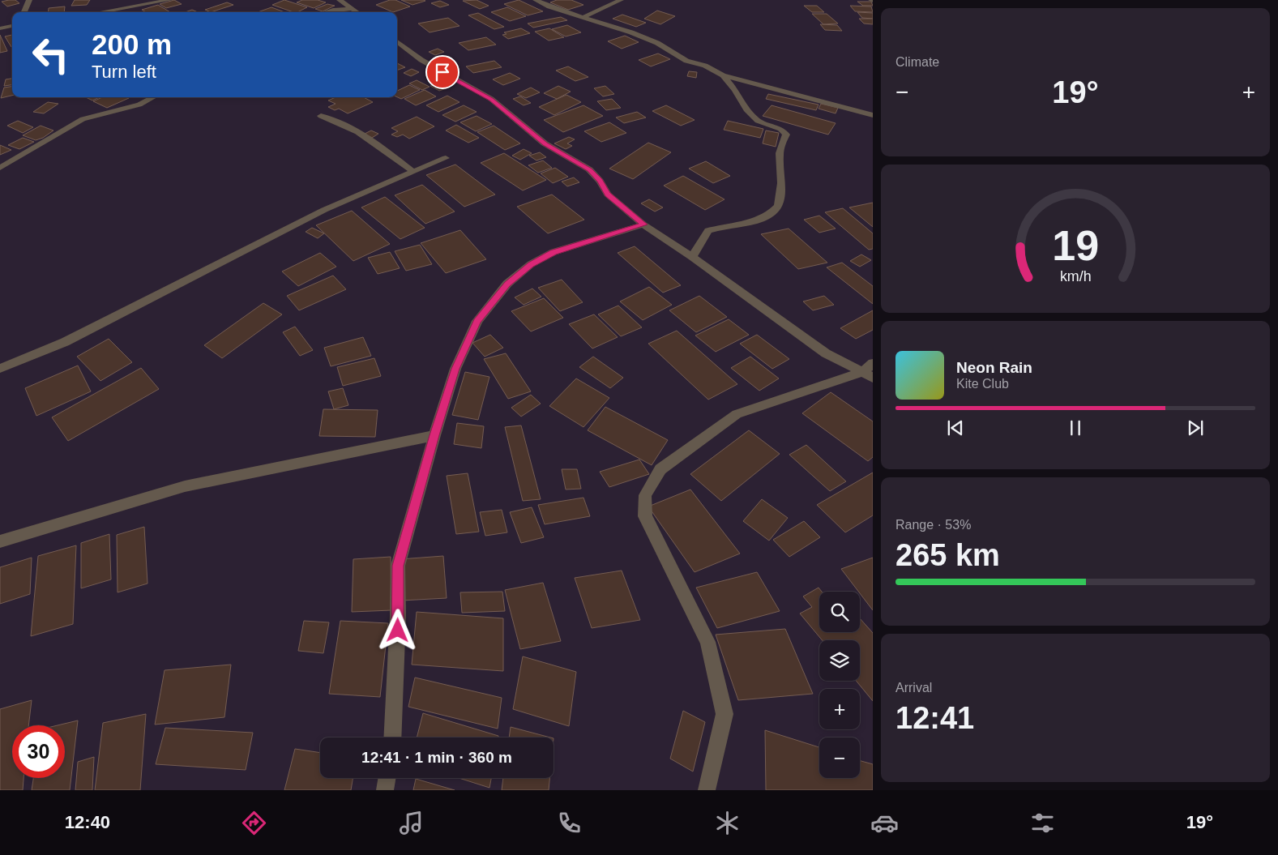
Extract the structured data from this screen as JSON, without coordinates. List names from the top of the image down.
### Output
{
  "page": {
    "tile": [
      "Climate",
      ["Range · 53%", "265 km"],
      ["Arrival", "12:41"]
    ],
    "turn": ["200 m", "Turn left"],
    "heat": ["−", "19°", "+"],
    "song": ["Neon Rain", "Kite Club"],
    "map_buttons": ["+", "−"],
    "limit": "30",
    "trip": "12:41 · 1 min · 360 m",
    "tabs": ["12:40", "19°"],
    "gauge": ["19", "km/h"]
  }
}
